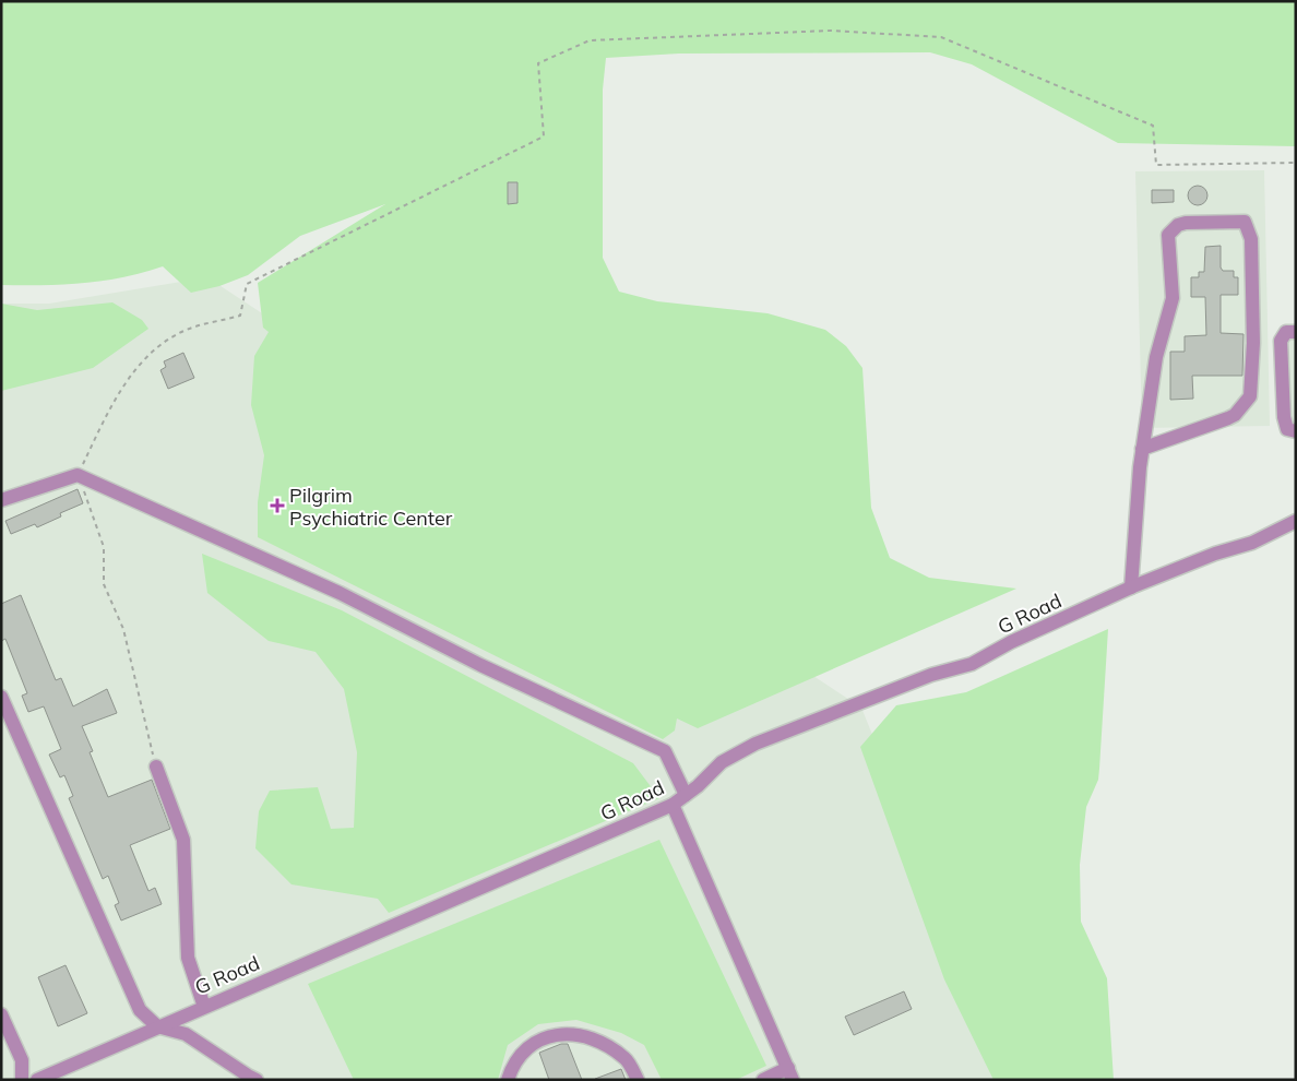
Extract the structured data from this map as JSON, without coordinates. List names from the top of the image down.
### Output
{
  "streets": {
    "street": ["G Road"]
  },
  "places": {
    "health": ["Pilgrim Psychiatric Center"]
  }
}
